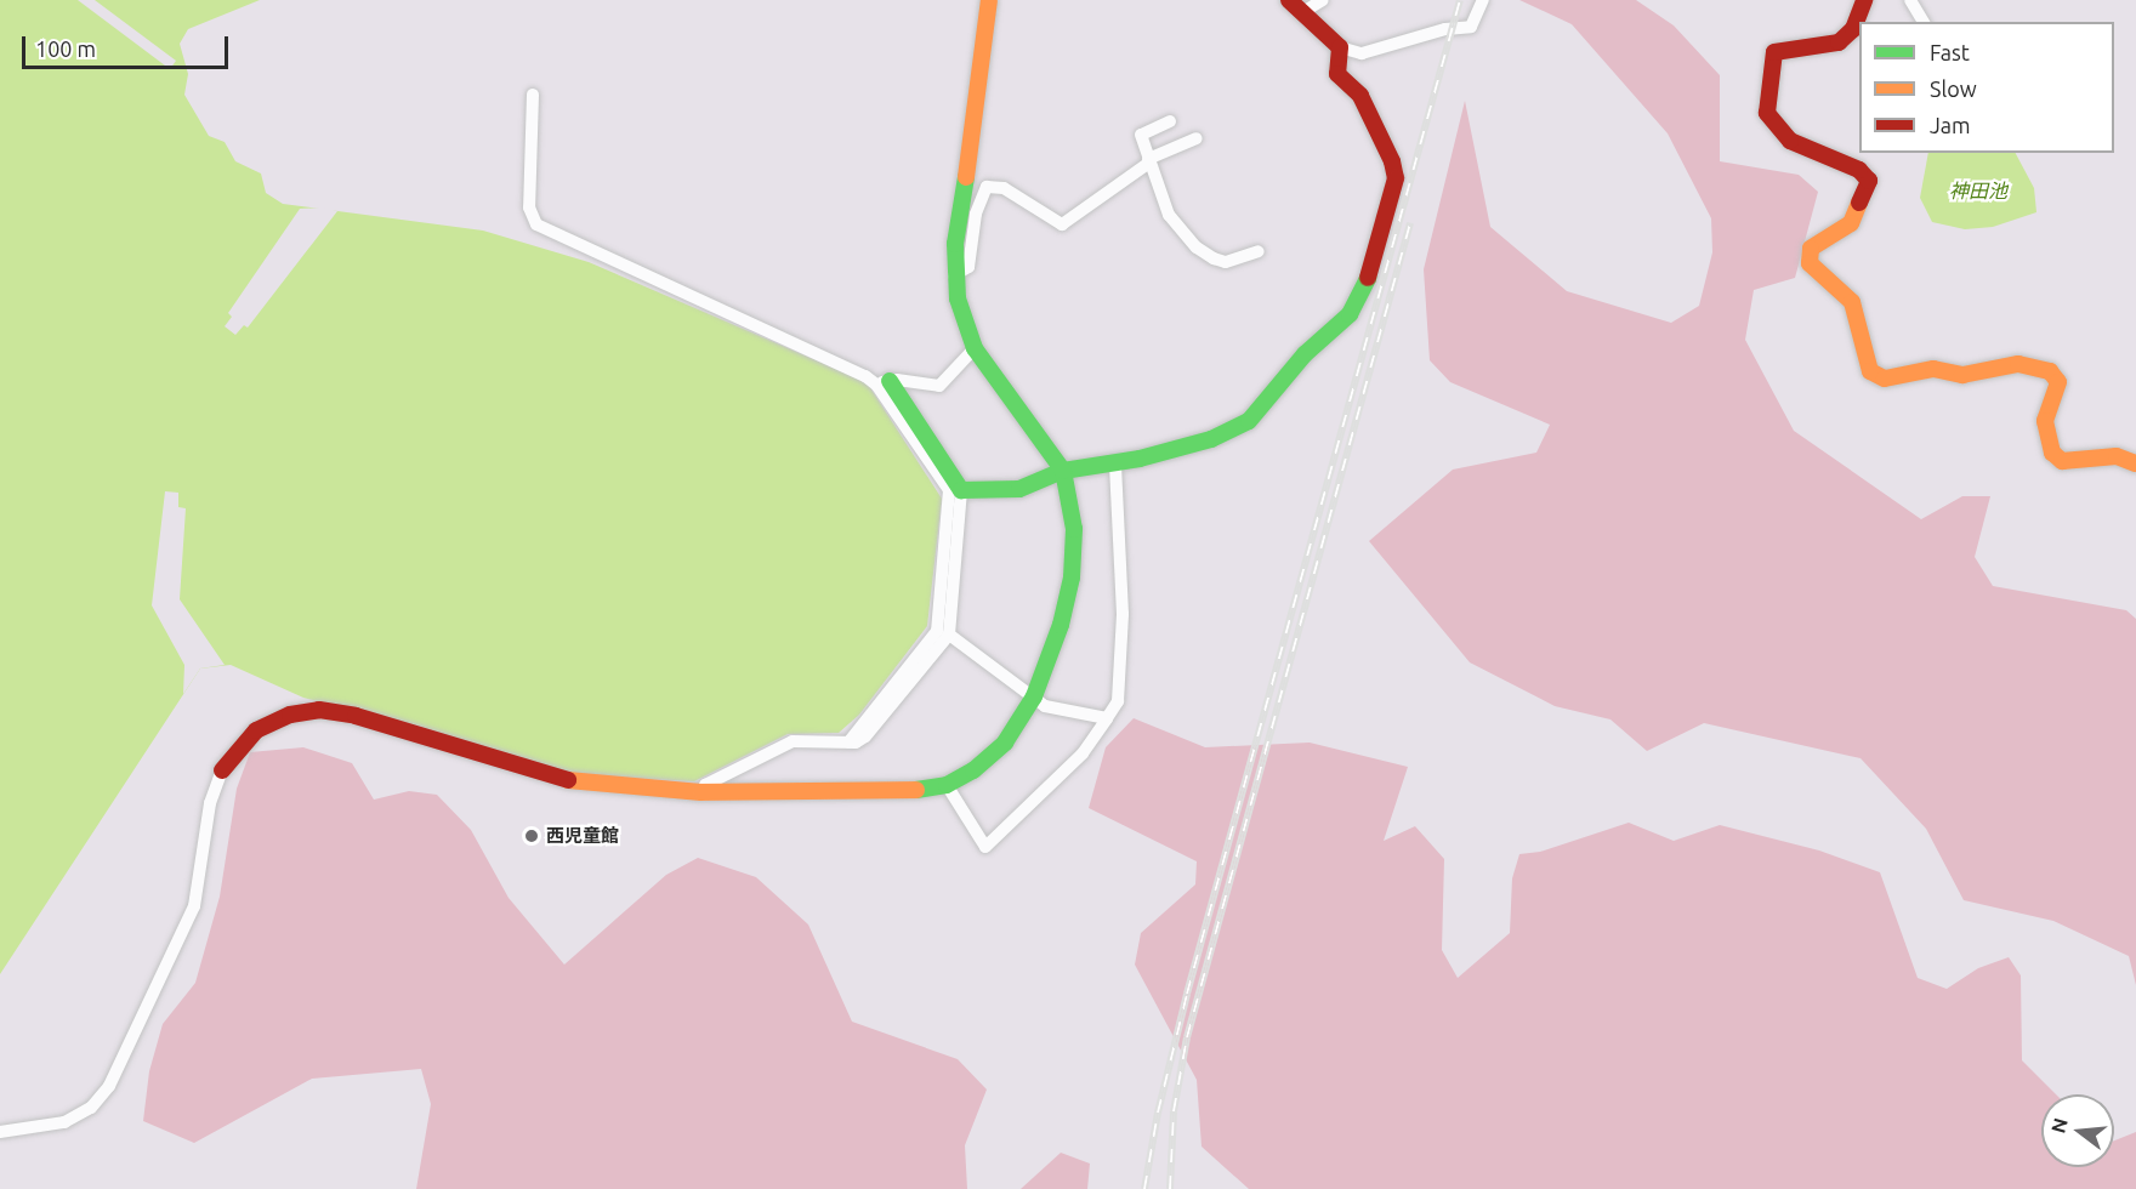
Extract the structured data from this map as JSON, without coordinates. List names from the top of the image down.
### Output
{
  "water": ["神田池"],
  "places": ["西児童館"],
  "legend": ["Fast", "Slow", "Jam"],
  "scale_bar": "100 m",
  "north": "left"
}
